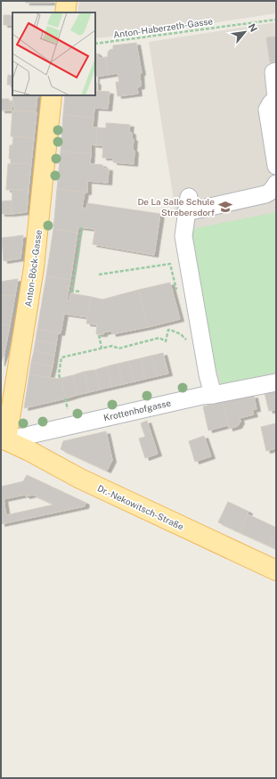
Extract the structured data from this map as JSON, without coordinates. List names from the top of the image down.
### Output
{
  "streets": {
    "main road": ["Anton-Böck-Gasse", "Dr.-Nekowitsch-Straße"],
    "street": ["Krottenhofgasse"],
    "path": ["Anton-Haberzeth-Gasse"]
  },
  "crossings": [
    ["Anton-Böck-Gasse", "Krottenhofgasse"],
    ["Anton-Böck-Gasse", "Dr.-Nekowitsch-Straße"],
    ["Krottenhofgasse", "Dr.-Nekowitsch-Straße"]
  ],
  "places": {
    "school or university": ["De La Salle Schule Strebersdorf"]
  },
  "north": "top right"
}
